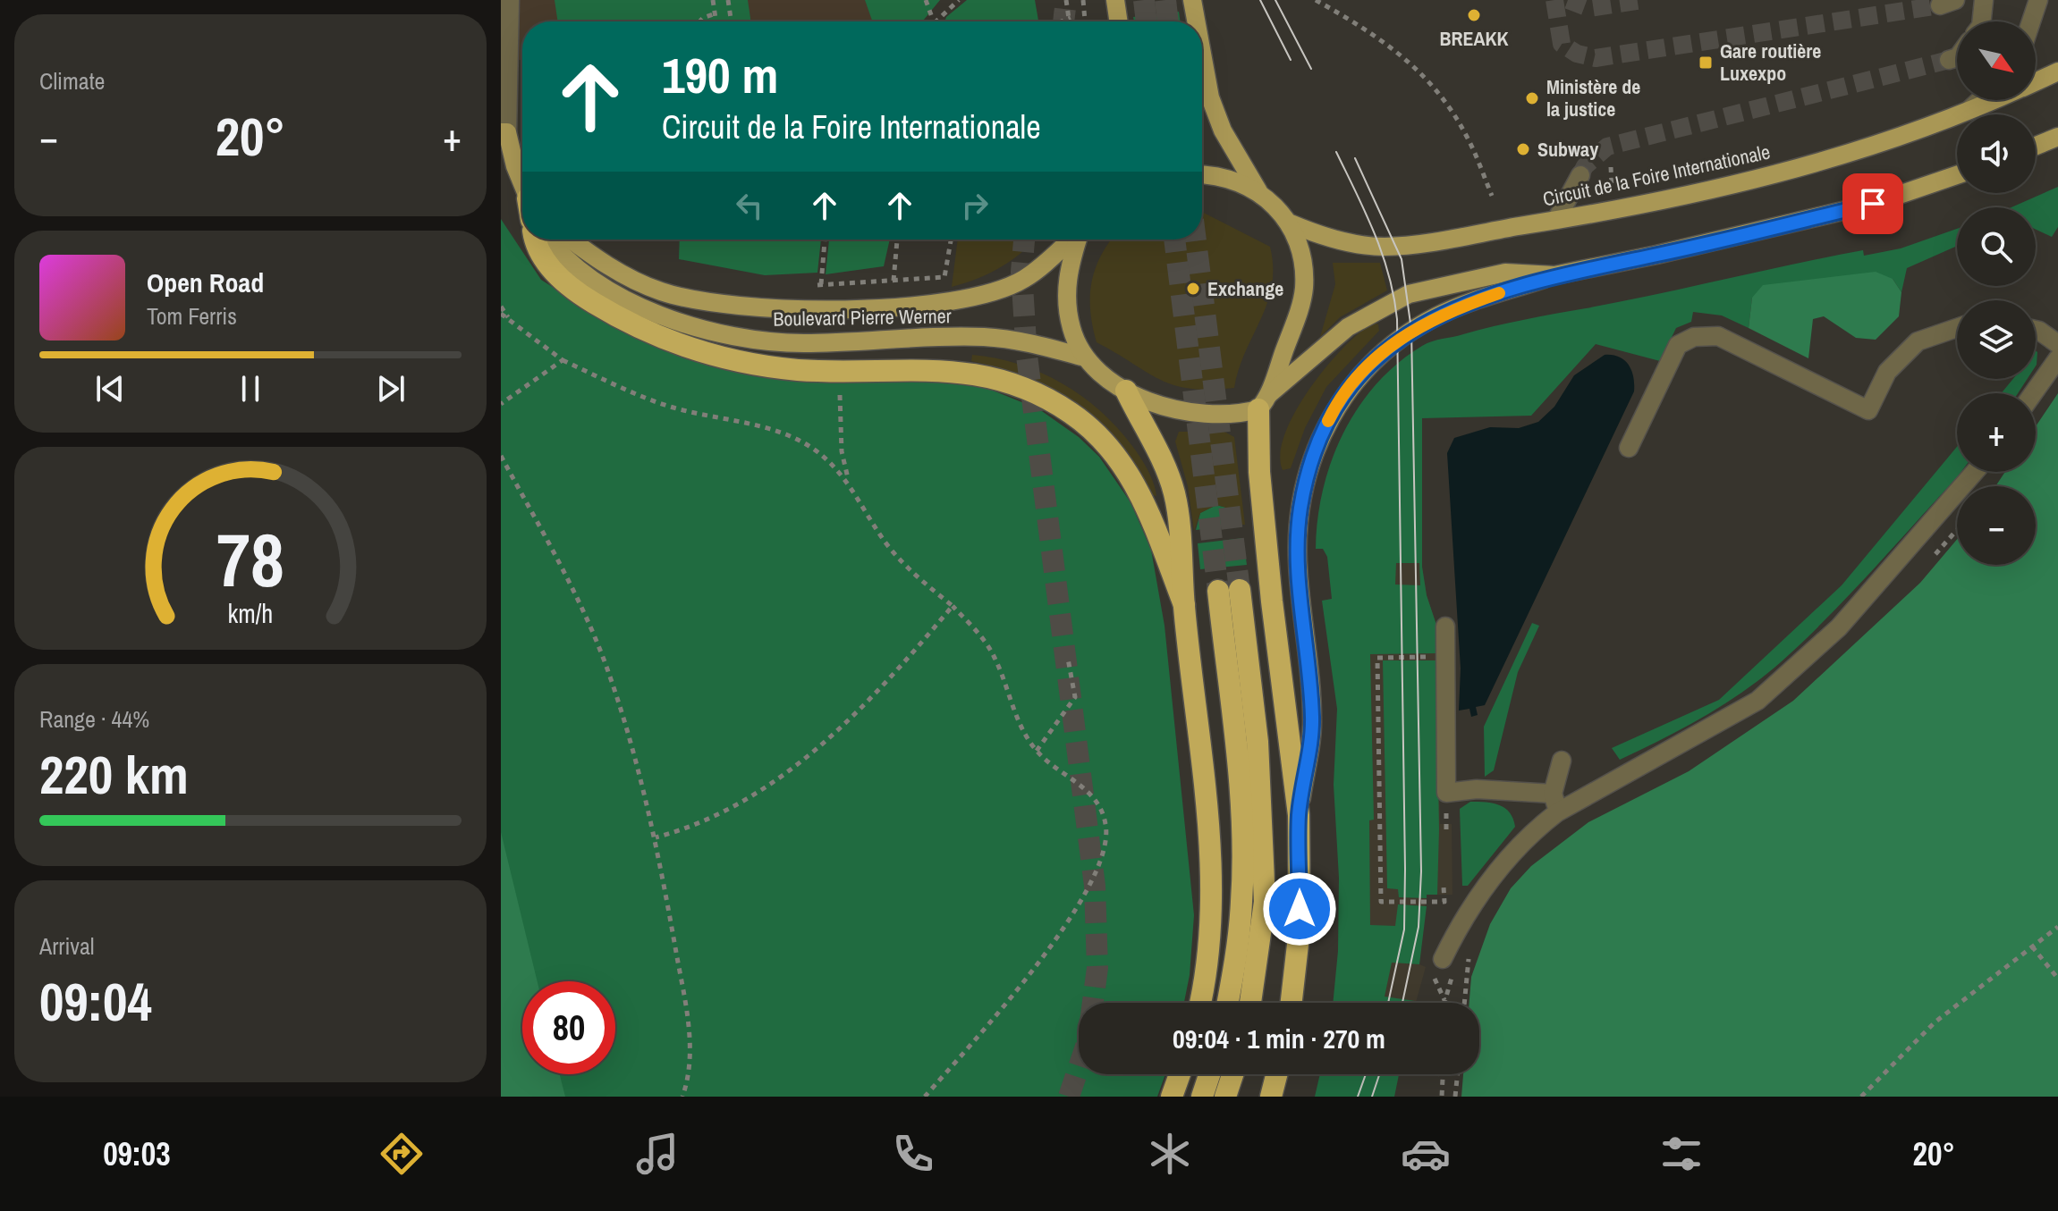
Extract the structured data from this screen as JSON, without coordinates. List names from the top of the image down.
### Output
{
  "streets": {
    "main road": ["Circuit de la Foire Internationale", "Boulevard Pierre Werner"]
  },
  "places": {
    "other": [
      "BREAKK",
      "Ministère de la justice",
      "Subway",
      "Exchange"
    ],
    "transit": ["Gare routière Luxexpo"]
  },
  "north": "bottom right",
  "page": {
    "tile": [
      "Climate",
      ["Range · 44%", "220 km"],
      ["Arrival", "09:04"]
    ],
    "map_buttons": ["+", "−"],
    "turn": ["190 m", "Circuit de la Foire Internationale"],
    "heat": ["−", "20°", "+"],
    "song": ["Open Road", "Tom Ferris"],
    "limit": "80",
    "trip": "09:04 · 1 min · 270 m",
    "tabs": ["09:03", "20°"],
    "gauge": ["78", "km/h"]
  }
}
